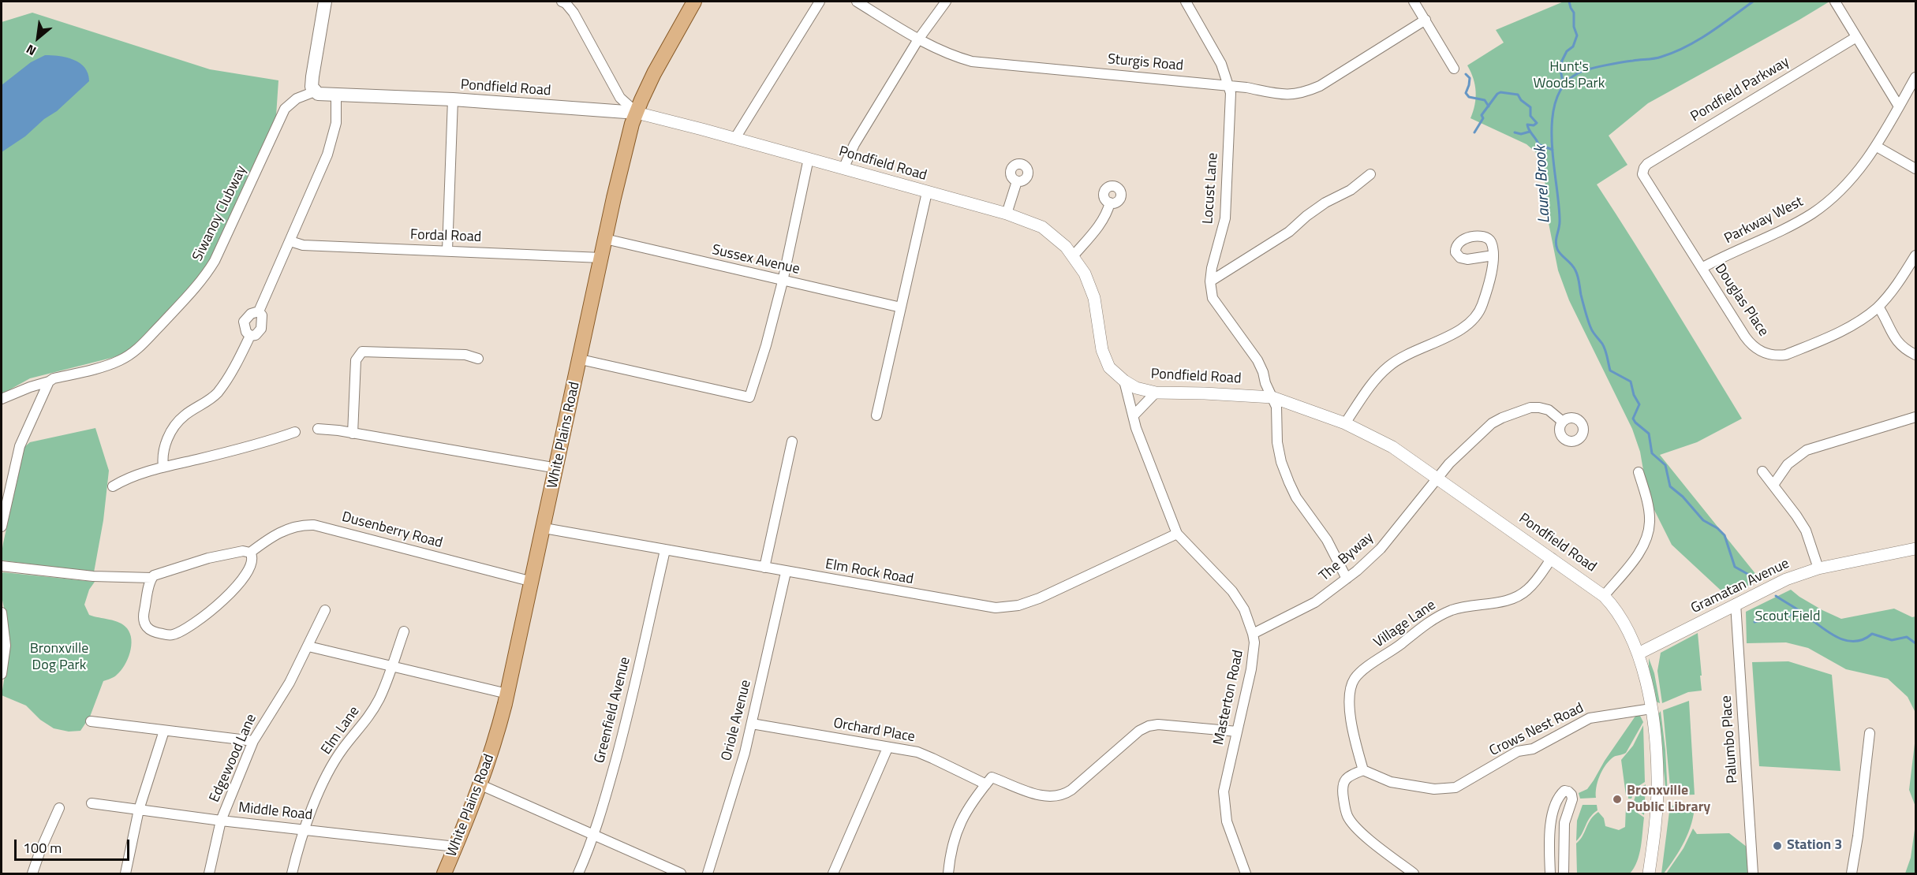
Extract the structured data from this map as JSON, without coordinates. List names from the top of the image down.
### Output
{
  "streets": {
    "main road": ["Pondfield Road", "White Plains Road"],
    "street": [
      "Sturgis Road",
      "Pondfield Parkway",
      "Locust Lane",
      "Siwanoy Clubway",
      "Parkway West",
      "Fordal Road",
      "Sussex Avenue",
      "Douglas Place",
      "Dusenberry Road",
      "The Byway",
      "Elm Rock Road",
      "Gramatan Avenue",
      "Village Lane",
      "Masterton Road",
      "Greenfield Avenue",
      "Oriole Avenue",
      "Crows Nest Road",
      "Elm Lane",
      "Orchard Place",
      "Palumbo Place",
      "Edgewood Lane",
      "Middle Road"
    ]
  },
  "crossings": [
    ["Sturgis Road", "Locust Lane"],
    ["Pondfield Road", "Locust Lane"],
    ["Pondfield Road", "Siwanoy Clubway"],
    ["Pondfield Road", "White Plains Road"],
    ["Pondfield Road", "The Byway"],
    ["Pondfield Road", "Gramatan Avenue"],
    ["Pondfield Road", "Village Lane"],
    ["Pondfield Road", "Masterton Road"],
    ["Pondfield Road", "Crows Nest Road"],
    ["Pondfield Parkway", "Douglas Place"],
    ["Locust Lane", "The Byway"],
    ["Parkway West", "Douglas Place"],
    ["Fordal Road", "White Plains Road"],
    ["Sussex Avenue", "White Plains Road"],
    ["White Plains Road", "Dusenberry Road"],
    ["White Plains Road", "Elm Rock Road"],
    ["White Plains Road", "Middle Road"],
    ["The Byway", "Masterton Road"],
    ["Elm Rock Road", "Masterton Road"],
    ["Elm Rock Road", "Greenfield Avenue"],
    ["Elm Rock Road", "Oriole Avenue"],
    ["Gramatan Avenue", "Palumbo Place"],
    ["Village Lane", "Crows Nest Road"],
    ["Masterton Road", "Orchard Place"],
    ["Oriole Avenue", "Orchard Place"],
    ["Elm Lane", "Middle Road"],
    ["Edgewood Lane", "Middle Road"]
  ],
  "water": ["Laurel Brook"],
  "parks": ["Hunt's Woods Park", "Scout Field", "Bronxville Dog Park"],
  "places": ["Bronxville Public Library", "Station 3"],
  "scale_bar": "100 m",
  "north": "bottom left"
}
